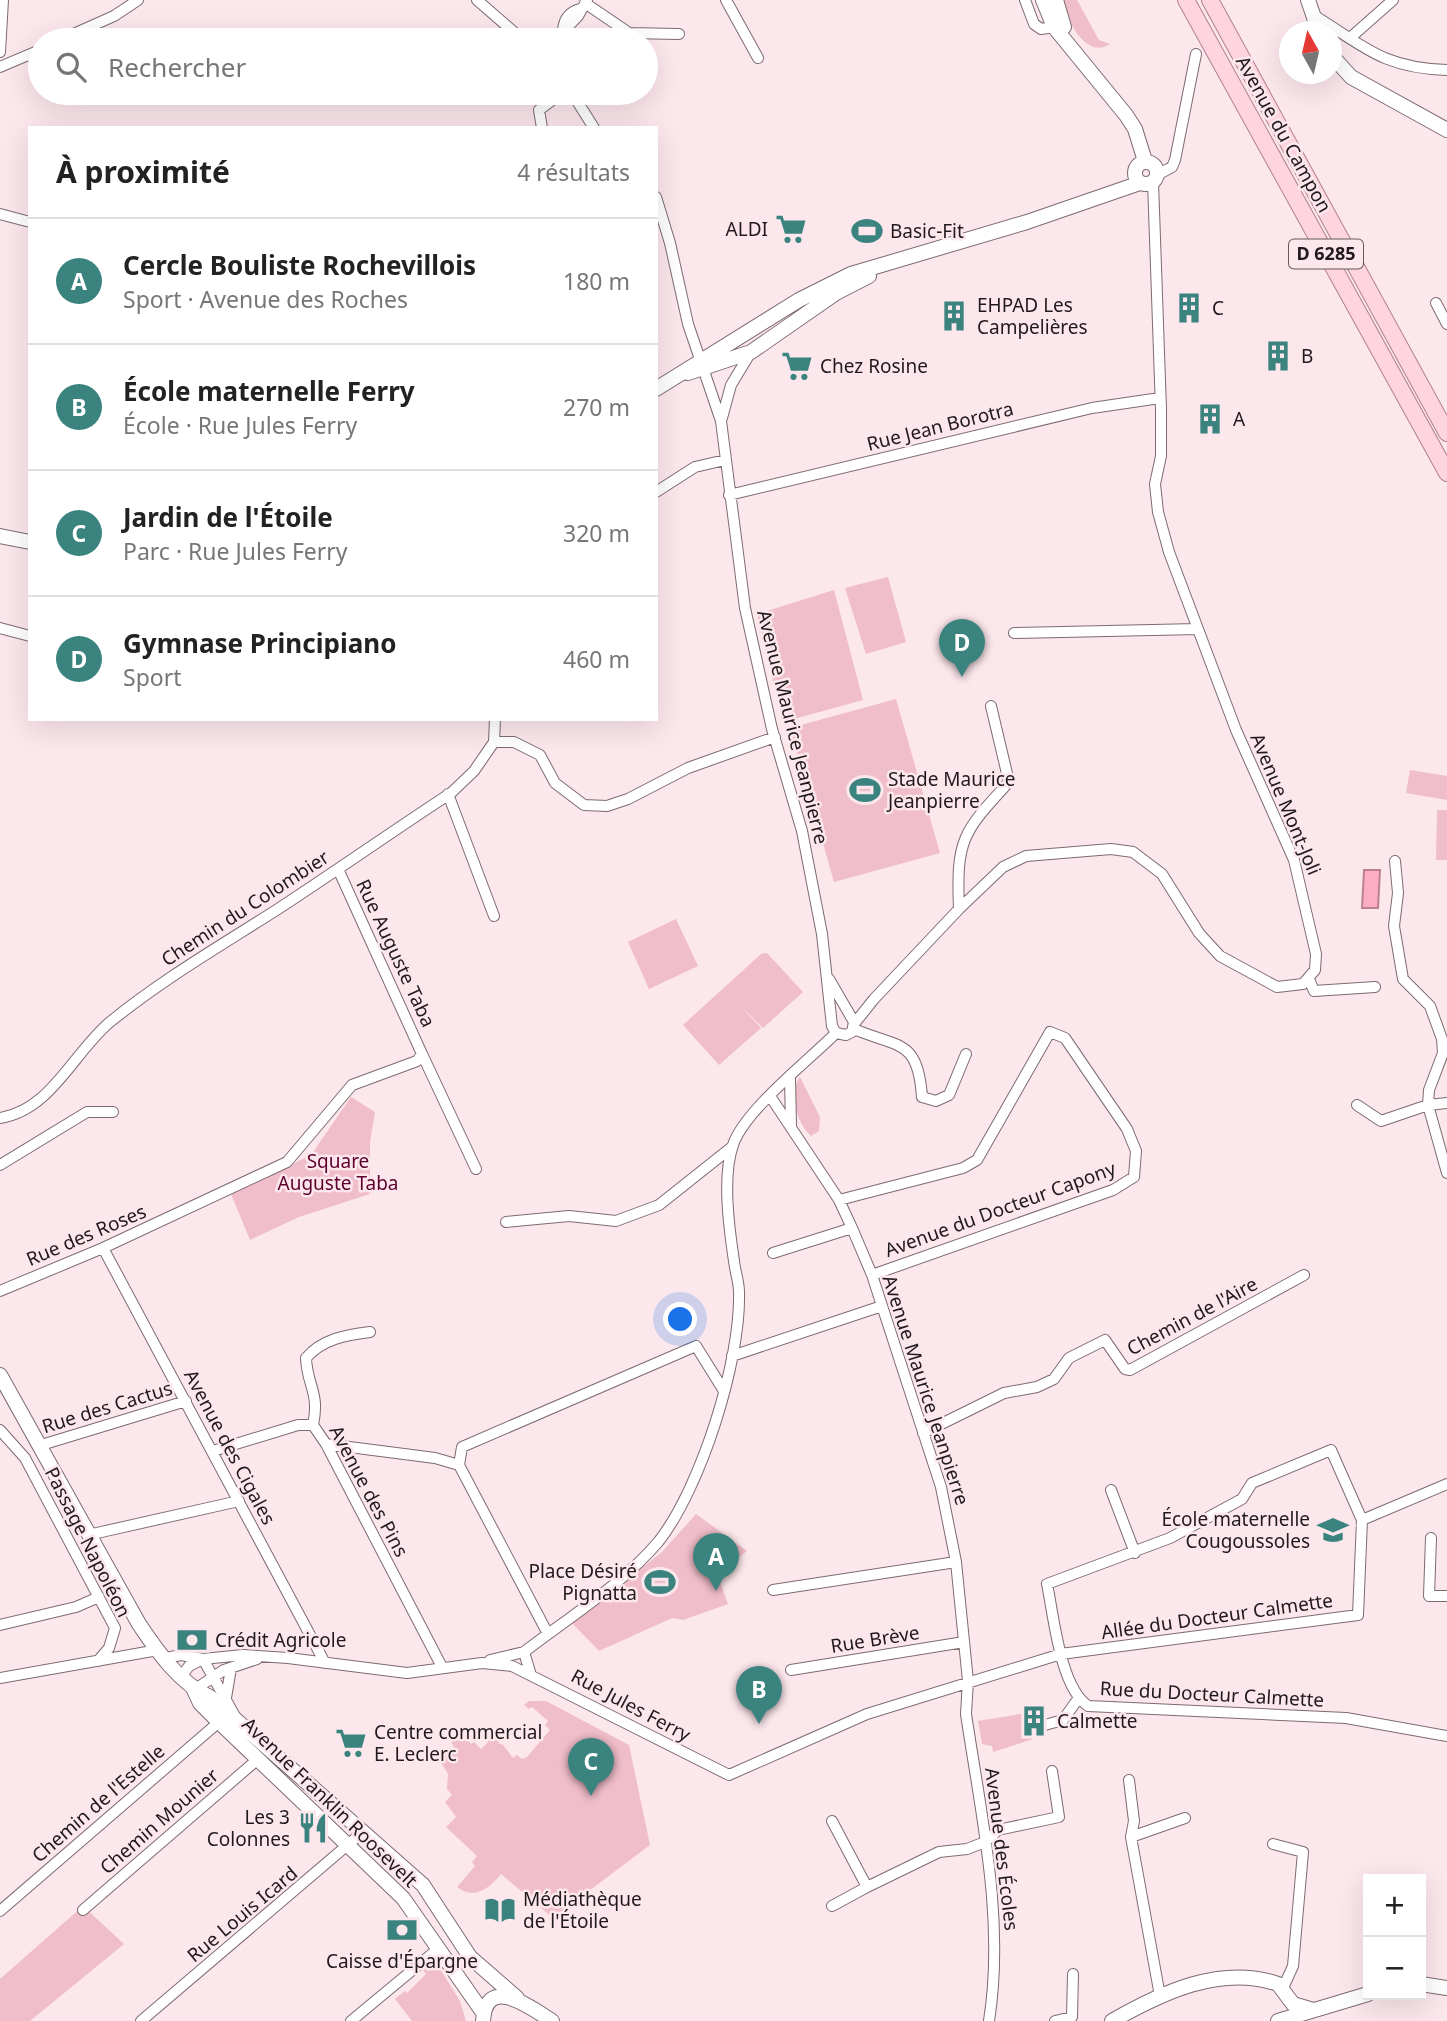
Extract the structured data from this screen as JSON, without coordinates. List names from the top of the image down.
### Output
{
  "streets": {
    "main road": ["Avenue du Campon", "D 6285", "Avenue Franklin Roosevelt"],
    "street": [
      "Rue Jean Borotra",
      "Avenue Maurice Jeanpierre",
      "Avenue Mont-Joli",
      "Chemin du Colombier",
      "Rue Auguste Taba",
      "Avenue du Docteur Capony",
      "Rue des Roses",
      "Chemin de l'Aire",
      "Rue des Cactus",
      "Avenue des Cigales",
      "Avenue des Pins",
      "Passage Napoléon",
      "Allée du Docteur Calmette",
      "Rue Brève",
      "Rue du Docteur Calmette",
      "Rue Jules Ferry",
      "Chemin de l'Estelle",
      "Chemin Mounier",
      "Avenue des Écoles",
      "Rue Louis Icard"
    ]
  },
  "crossings": [
    ["Rue Jean Borotra", "Avenue Maurice Jeanpierre"],
    ["Rue Jean Borotra", "Avenue Mont-Joli"],
    ["Avenue Maurice Jeanpierre", "Avenue du Docteur Capony"],
    ["Avenue Maurice Jeanpierre", "Chemin de l'Aire"],
    ["Avenue Maurice Jeanpierre", "Rue Brève"],
    ["Avenue Maurice Jeanpierre", "Rue Jules Ferry"],
    ["Avenue Maurice Jeanpierre", "Avenue des Écoles"],
    ["Chemin du Colombier", "Rue Auguste Taba"],
    ["Rue Auguste Taba", "Rue des Roses"],
    ["Rue des Roses", "Avenue des Cigales"],
    ["Rue des Cactus", "Avenue des Cigales"],
    ["Rue des Cactus", "Avenue Franklin Roosevelt"],
    ["Avenue des Cigales", "Avenue des Pins"],
    ["Avenue des Cigales", "Rue Jules Ferry"],
    ["Avenue des Pins", "Rue Jules Ferry"],
    ["Passage Napoléon", "Rue Jules Ferry"],
    ["Allée du Docteur Calmette", "Rue du Docteur Calmette"],
    ["Rue Jules Ferry", "Avenue Franklin Roosevelt"],
    ["Rue Jules Ferry", "Avenue des Écoles"],
    ["Avenue Franklin Roosevelt", "Chemin de l'Estelle"],
    ["Avenue Franklin Roosevelt", "Chemin Mounier"],
    ["Avenue Franklin Roosevelt", "Rue Louis Icard"]
  ],
  "parks": ["Square Auguste Taba"],
  "places": {
    "supermarket": ["ALDI", "Chez Rosine", "Centre commercial E. Leclerc"],
    "sports": ["Basic-Fit", "Stade Maurice Jeanpierre", "Place Désiré Pignatta"],
    "building": [
      "C",
      "EHPAD Les Campelières",
      "B",
      "A",
      "Calmette"
    ],
    "school or university": ["École maternelle Cougoussoles"],
    "bank": ["Crédit Agricole", "Caisse d'Épargne"],
    "restaurant": ["Les 3 Colonnes"],
    "library": ["Médiathèque de l'Étoile"]
  },
  "north": "top",
  "page": {
    "search": "Rechercher",
    "heading": ["À proximité", "4 résultats"],
    "list": [
      {
        "mark": "A",
        "name": "Cercle Bouliste Rochevillois",
        "note": "Sport · Avenue des Roches",
        "value": "180 m"
      },
      {
        "mark": "B",
        "name": "École maternelle Ferry",
        "note": "École · Rue Jules Ferry",
        "value": "270 m"
      },
      {
        "mark": "C",
        "name": "Jardin de l'Étoile",
        "note": "Parc · Rue Jules Ferry",
        "value": "320 m"
      },
      {
        "mark": "D",
        "name": "Gymnase Principiano",
        "note": "Sport",
        "value": "460 m"
      }
    ],
    "pins": [
      "D",
      "A",
      "B",
      "C"
    ],
    "map_buttons": ["+", "−"]
  }
}
